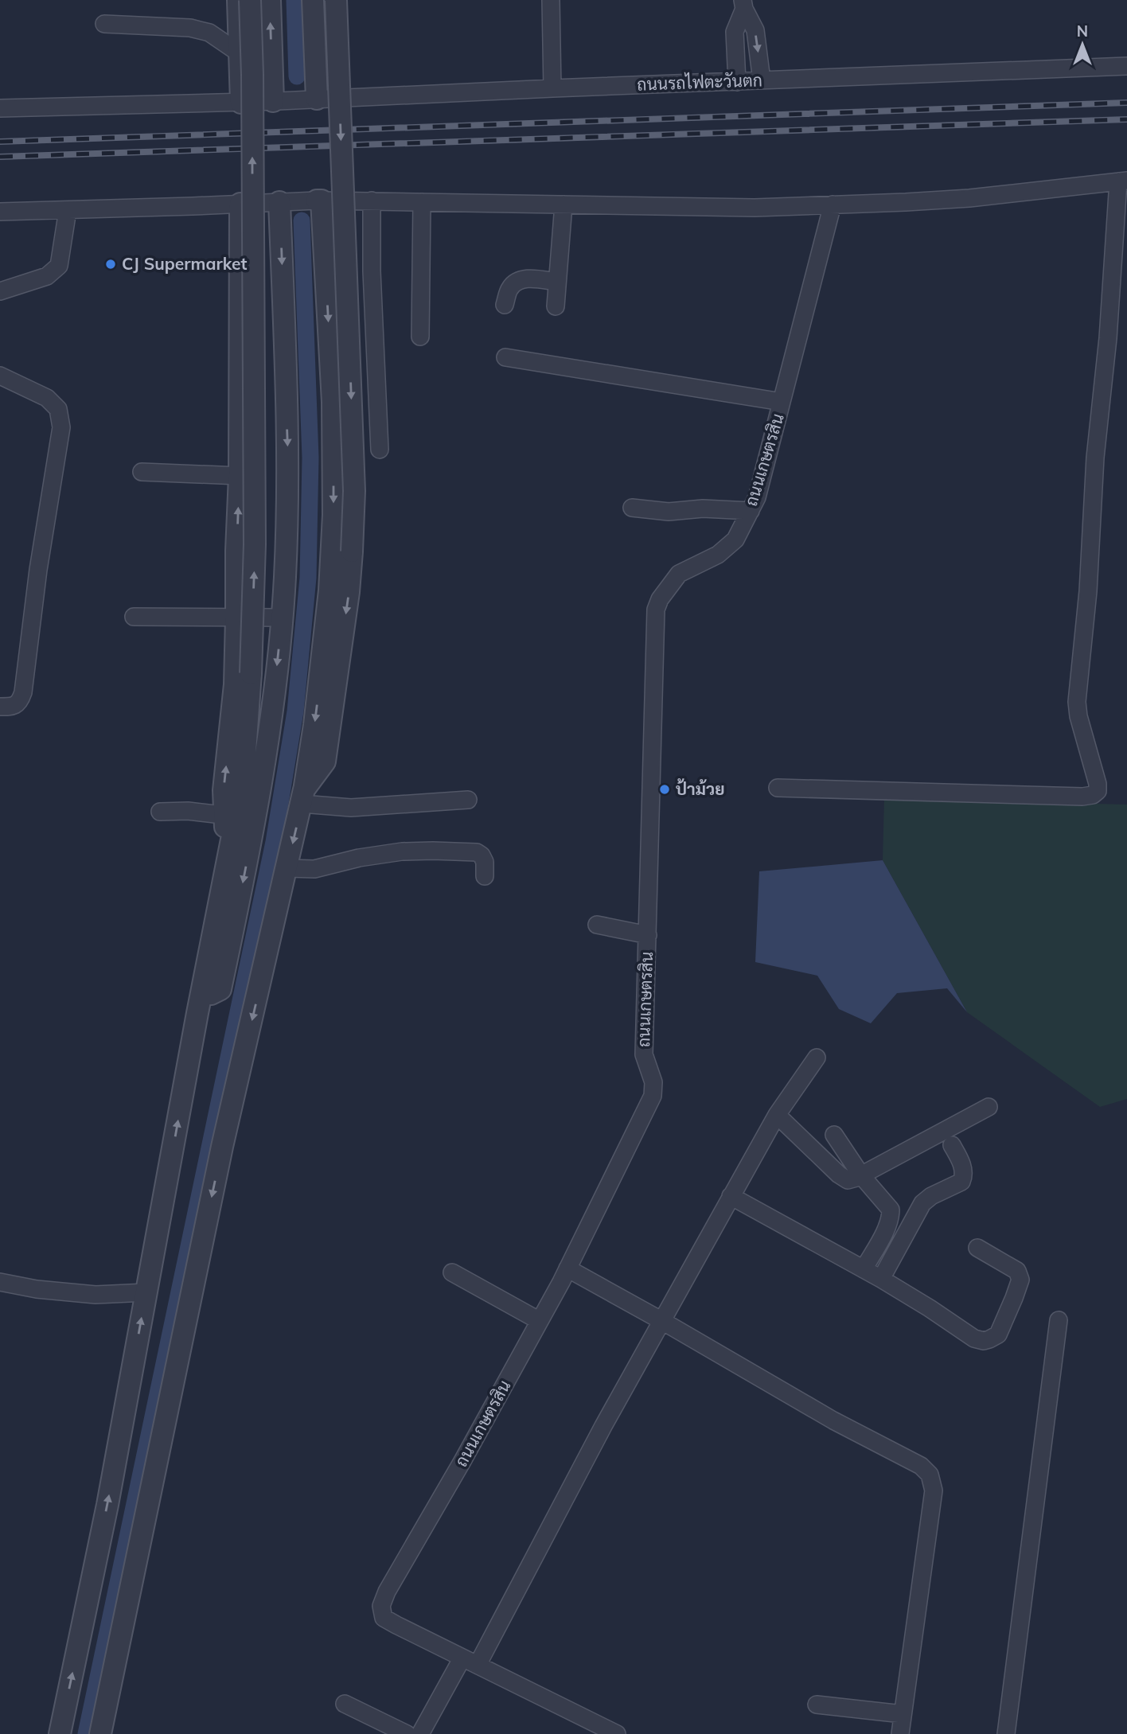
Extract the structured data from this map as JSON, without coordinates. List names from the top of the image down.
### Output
{
  "streets": {
    "street": ["ถนนรถไฟตะวันตก", "ถนนเกษตรสิน"]
  },
  "places": ["CJ Supermarket", "ป้าม้วย"],
  "north": "top"
}
